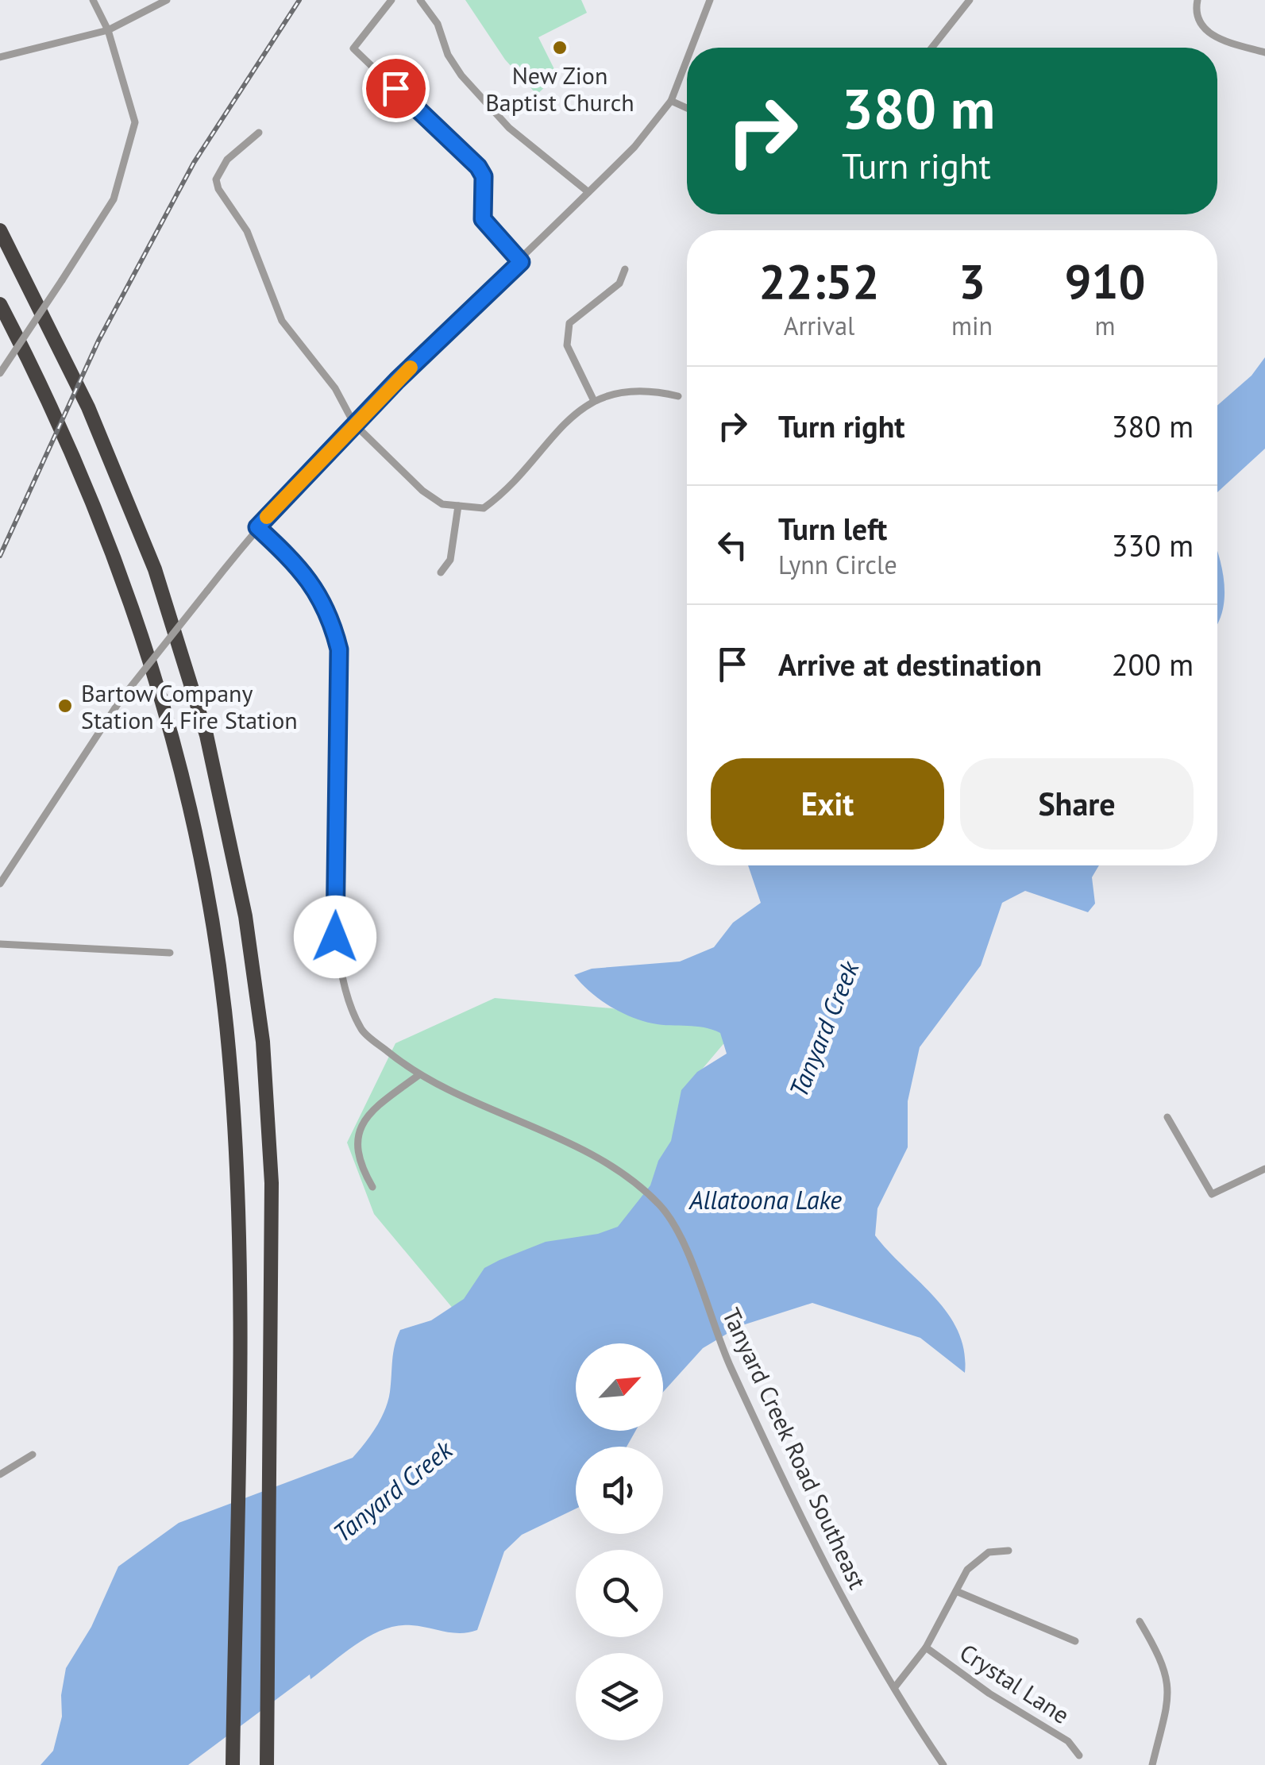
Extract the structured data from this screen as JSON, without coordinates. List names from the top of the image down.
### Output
{
  "streets": {
    "street": ["Tanyard Creek Road Southeast", "Crystal Lane"]
  },
  "water": ["Tanyard Creek", "Allatoona Lake"],
  "places": ["New Zion Baptist Church", "Bartow Company Station 4 Fire Station"],
  "north": "top right",
  "page": {
    "turn": ["380 m", "Turn right"],
    "eta": [
      "22:52",
      "Arrival",
      "3",
      "min",
      "910",
      "m"
    ],
    "list": [
      {
        "name": "Turn right",
        "value": "380 m"
      },
      {
        "name": "Turn left",
        "note": "Lynn Circle",
        "value": "330 m"
      },
      {
        "name": "Arrive at destination",
        "value": "200 m"
      }
    ],
    "buttons": ["Exit", "Share"]
  }
}
